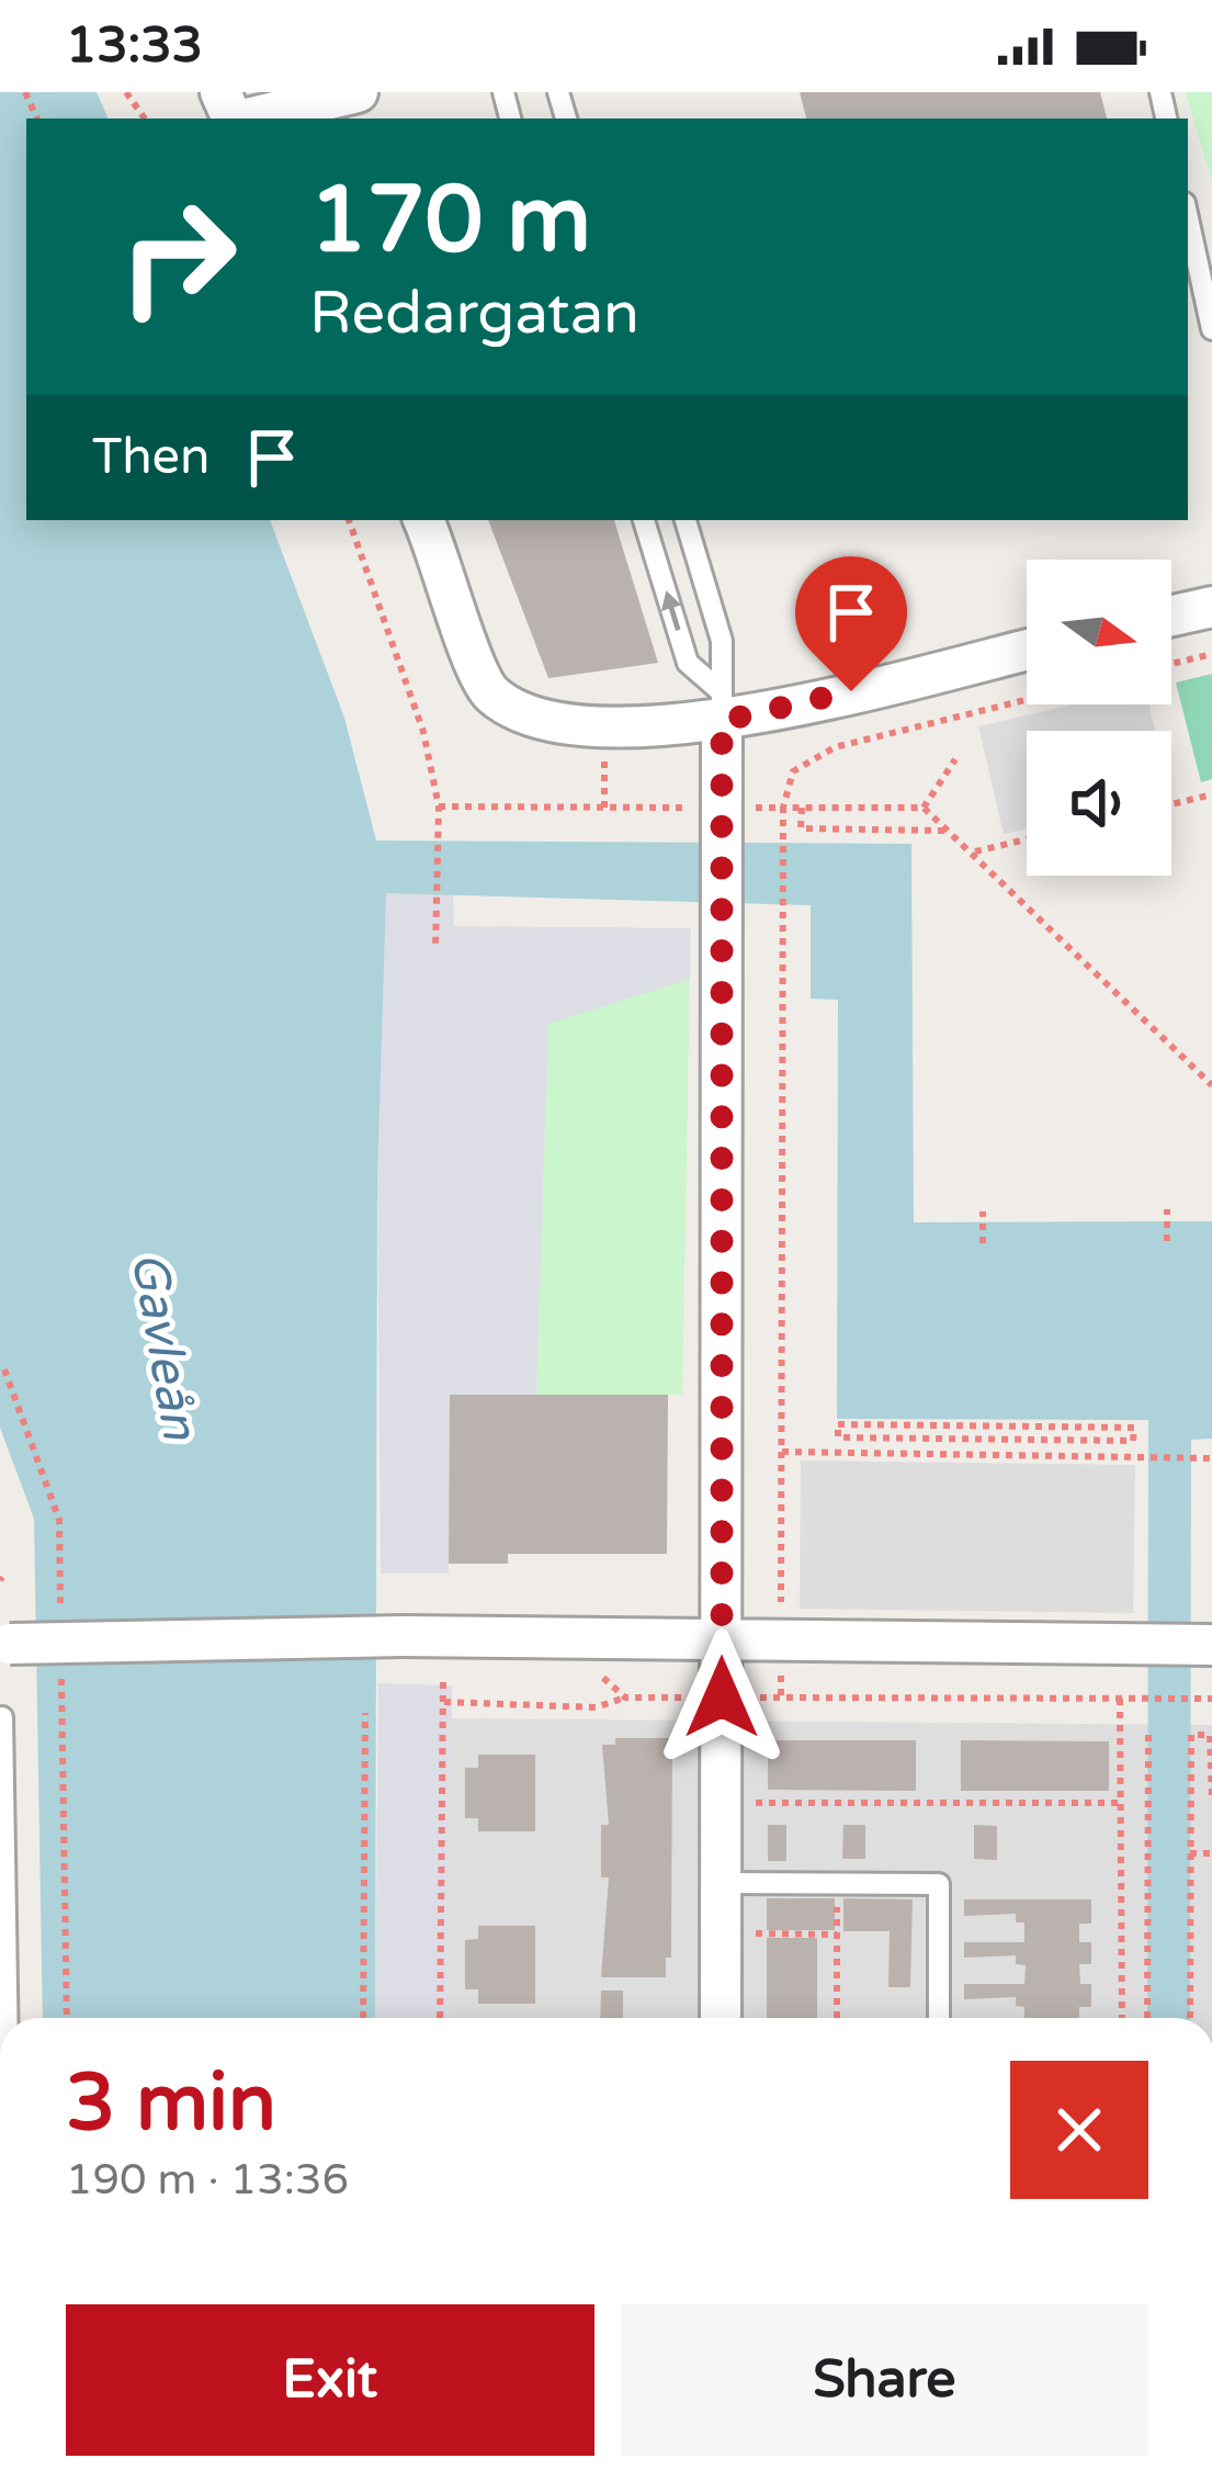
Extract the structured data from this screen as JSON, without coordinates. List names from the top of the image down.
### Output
{
  "water": ["Gavleån"],
  "north": "right",
  "page": {
    "status": "13:33",
    "turn": ["170 m", "Redargatan"],
    "then": "Then",
    "heading": ["3 min", "190 m · 13:36"],
    "buttons": ["Exit", "Share"]
  }
}
